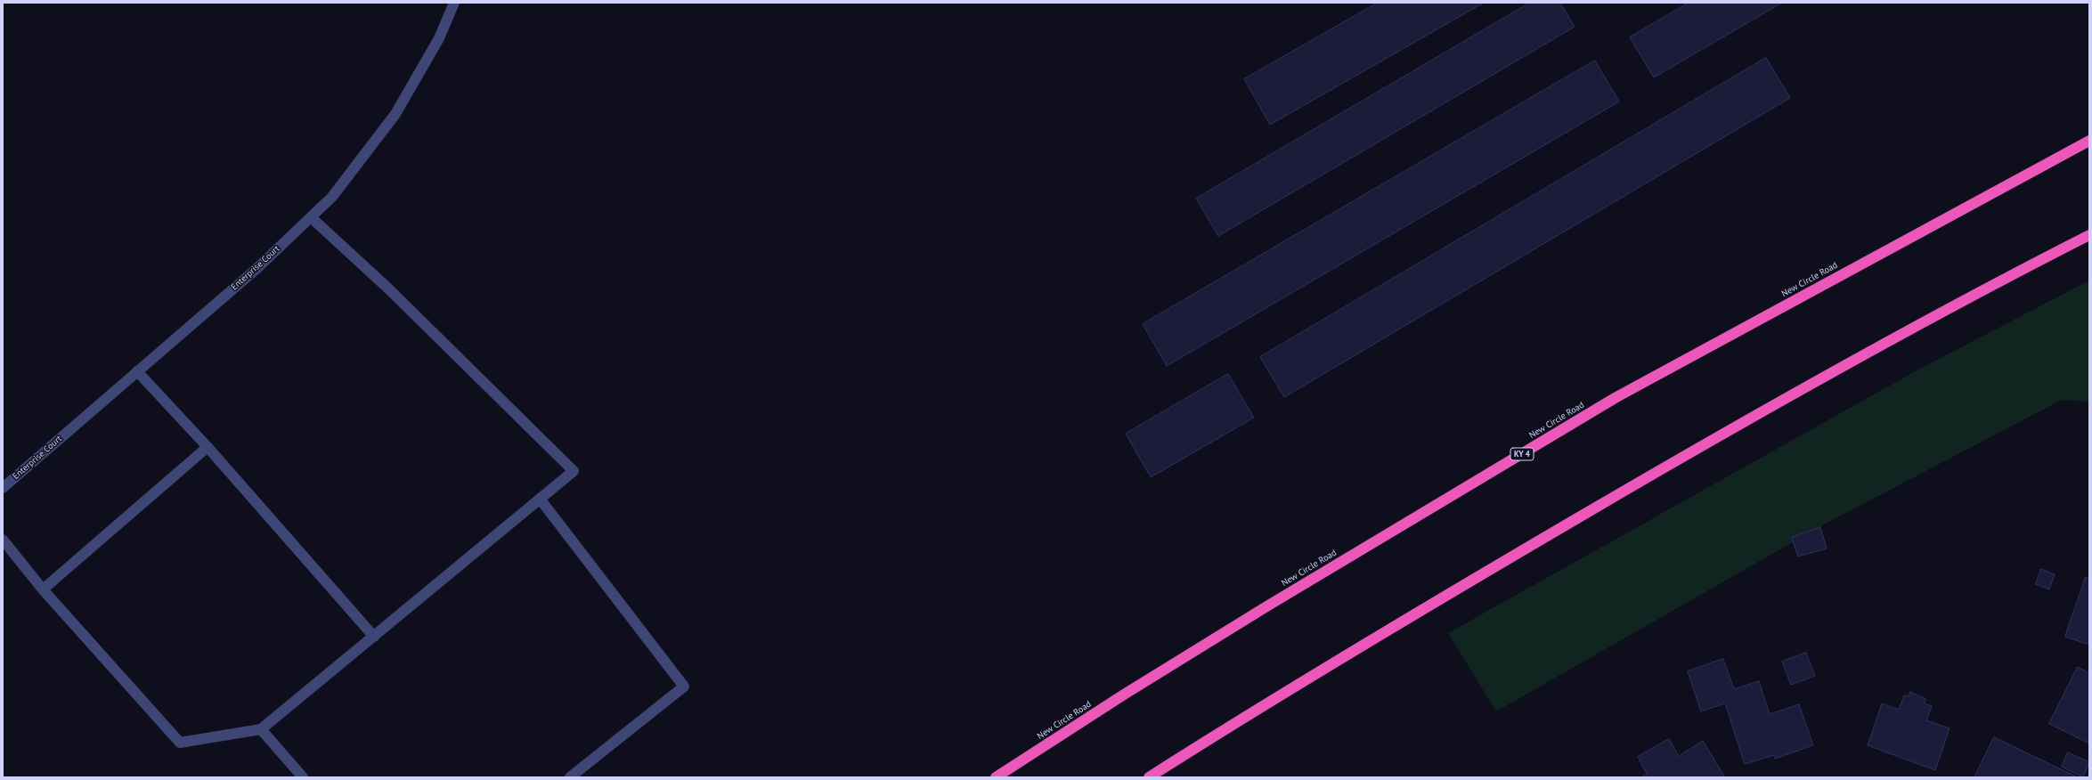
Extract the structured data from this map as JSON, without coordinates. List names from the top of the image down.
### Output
{
  "streets": {
    "highway": ["New Circle Road", "KY 4"],
    "street": ["Enterprise Court"]
  }
}
